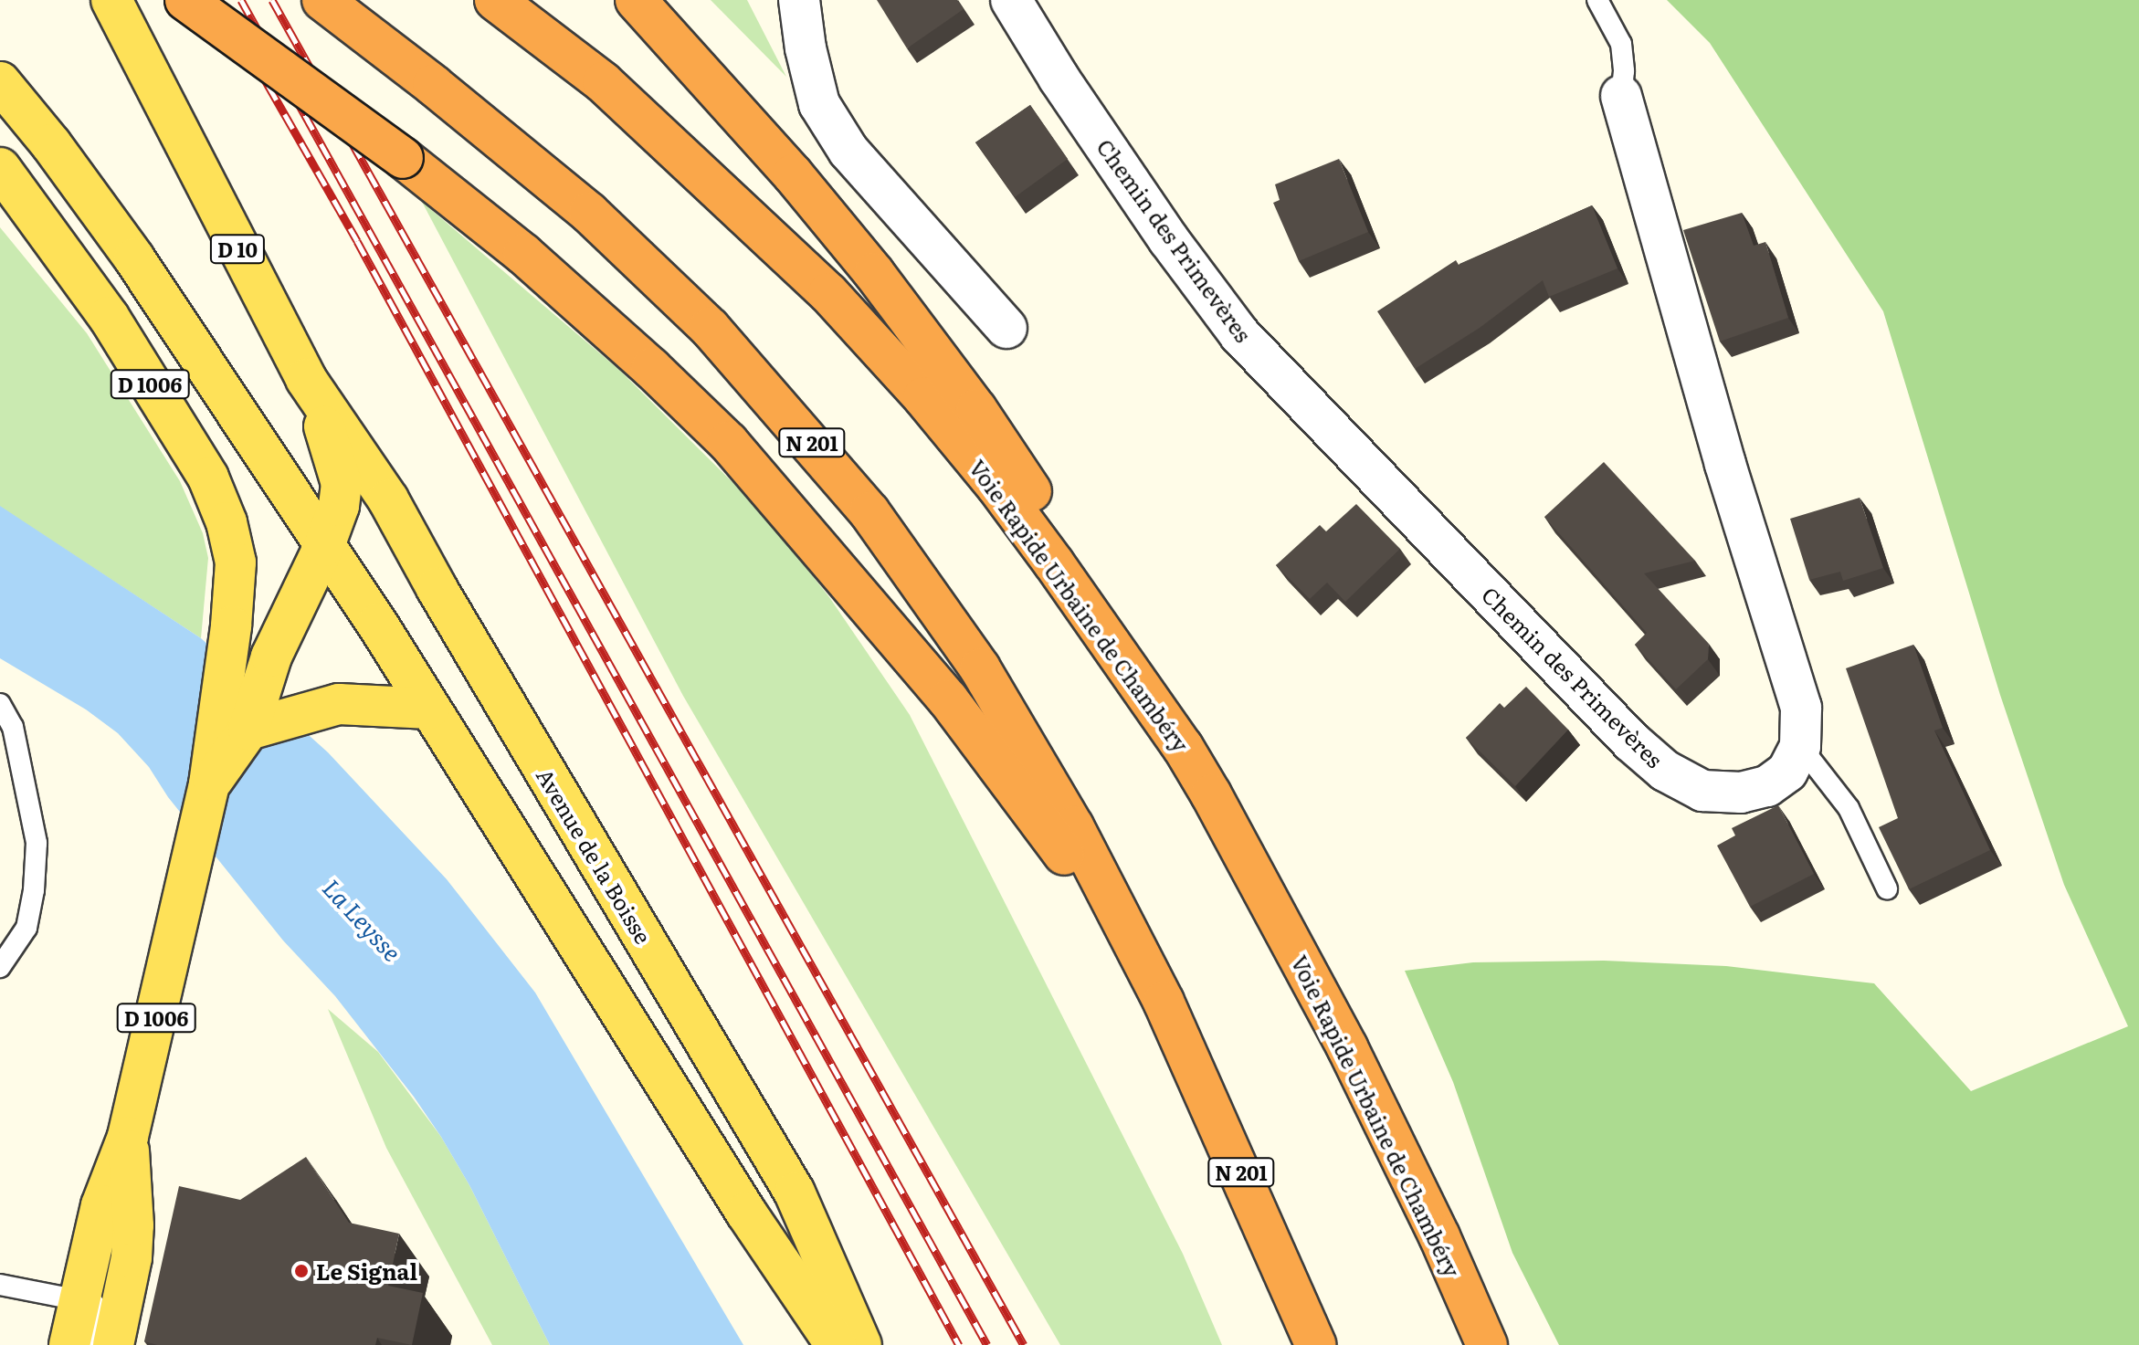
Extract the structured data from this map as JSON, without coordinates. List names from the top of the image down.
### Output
{
  "streets": {
    "highway": ["N 201", "Voie Rapide Urbaine de Chambéry"],
    "main road": ["D 10", "D 1006", "Avenue de la Boisse"],
    "street": ["Chemin des Primevères"]
  },
  "crossings": [
    ["D 10", "Avenue de la Boisse"]
  ],
  "water": ["La Leysse"],
  "places": ["Le Signal"]
}
